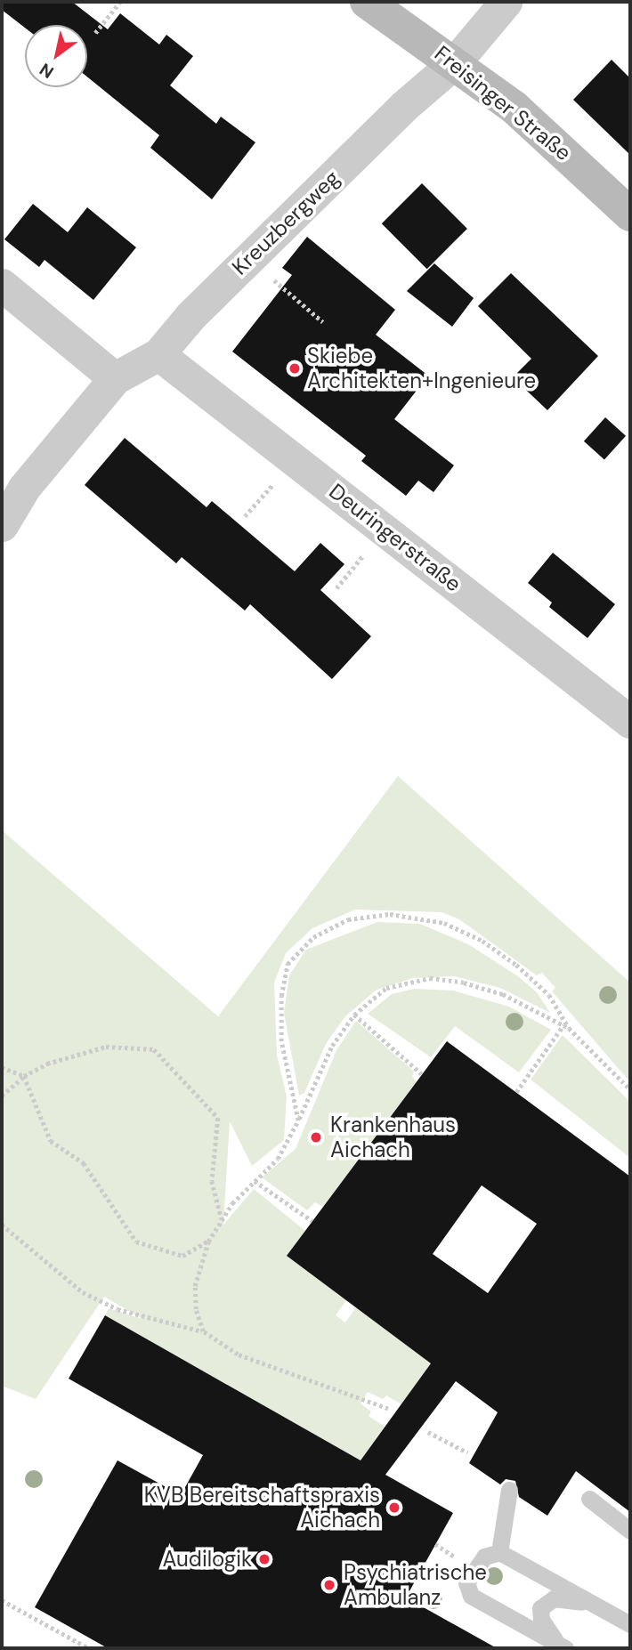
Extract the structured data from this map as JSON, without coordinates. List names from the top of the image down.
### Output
{
  "streets": {
    "main road": ["Freisinger Straße"],
    "street": ["Kreuzbergweg", "Deuringerstraße"]
  },
  "crossings": [
    ["Freisinger Straße", "Kreuzbergweg"],
    ["Kreuzbergweg", "Deuringerstraße"]
  ],
  "places": [
    "Skiebe Architekten+Ingenieure",
    "Krankenhaus Aichach",
    "KVB Bereitschaftspraxis Aichach",
    "Audilogik",
    "Psychiatrische Ambulanz"
  ],
  "north": "bottom left"
}
